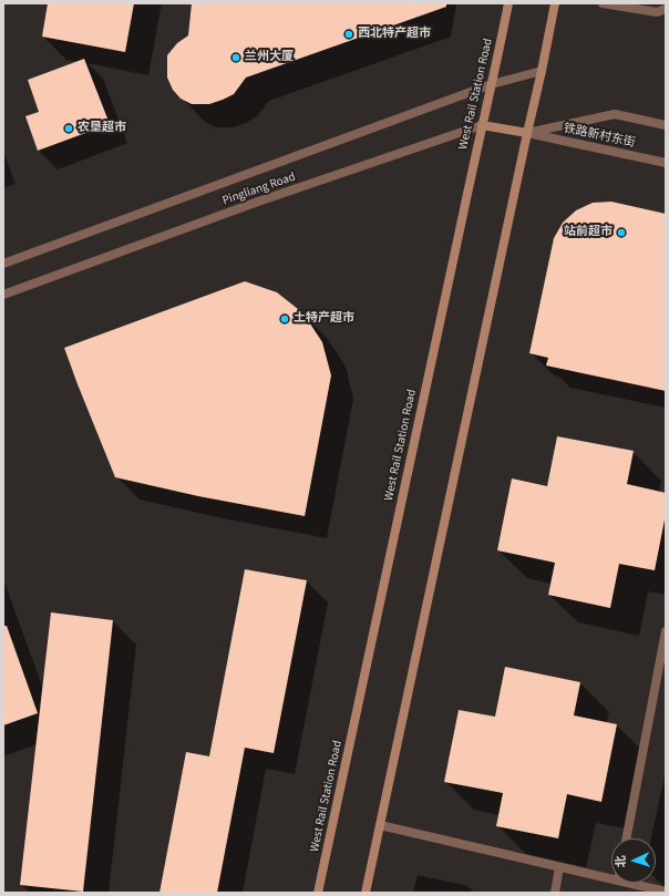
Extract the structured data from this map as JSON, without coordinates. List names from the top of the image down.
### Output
{
  "streets": {
    "main road": ["West Rail Station Road", "Pingliang Road"],
    "street": ["铁路新村东街"]
  },
  "crossings": [
    ["West Rail Station Road", "Pingliang Road"],
    ["铁路新村东街", "Pingliang Road"]
  ],
  "places": [
    "西北特产超市",
    "兰州大厦",
    "农垦超市",
    "站前超市",
    "土特产超市"
  ],
  "north": "left"
}
